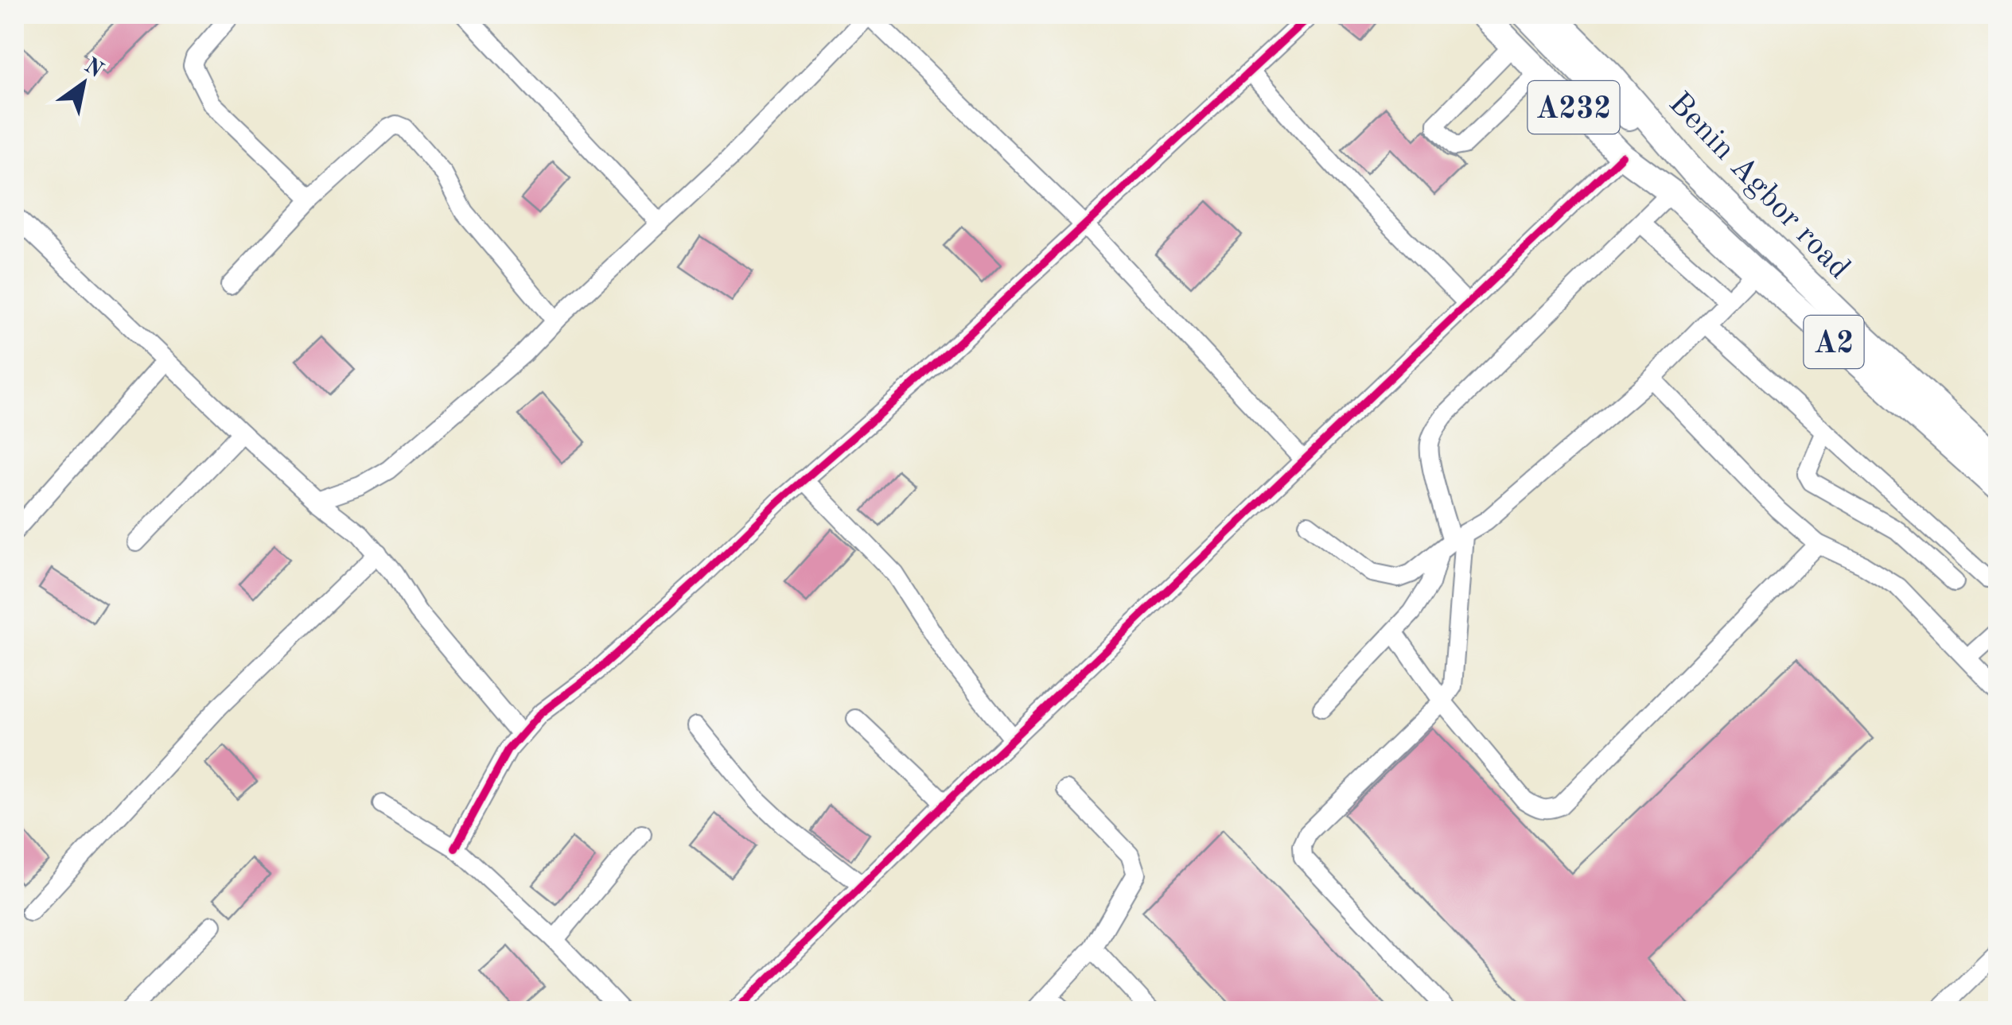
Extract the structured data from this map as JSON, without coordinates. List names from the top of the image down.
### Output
{
  "streets": {
    "highway": ["A232", "Benin Agbor road", "A2"]
  },
  "crossings": [
    ["Benin Agbor road", "A2"]
  ],
  "north": "top right"
}
